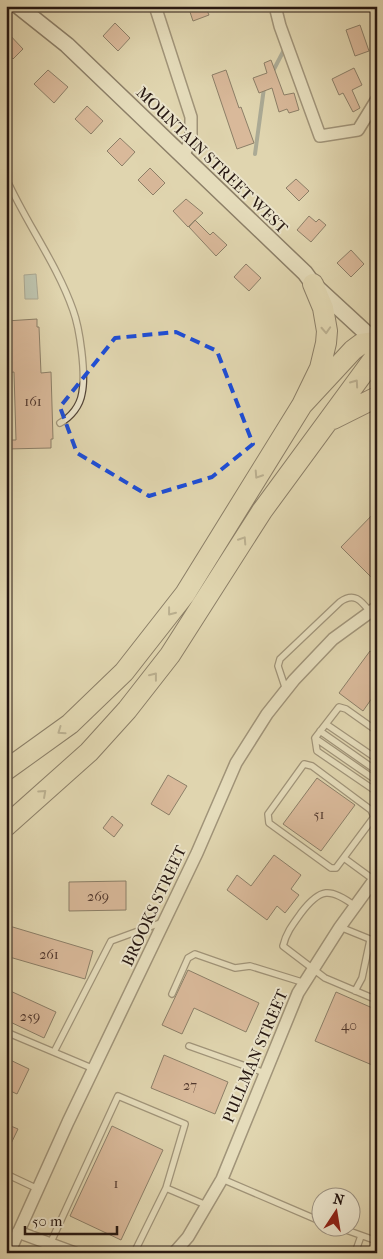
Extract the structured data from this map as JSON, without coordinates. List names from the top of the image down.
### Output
{
  "streets": {
    "main road": ["MOUNTAIN STREET WEST"],
    "street": ["BROOKS STREET", "PULLMAN STREET"]
  },
  "house_numbers": [
    "161",
    "51",
    "269",
    "261",
    "259",
    "40",
    "27",
    "1"
  ],
  "scale_bar": "50 m",
  "north": "top"
}
